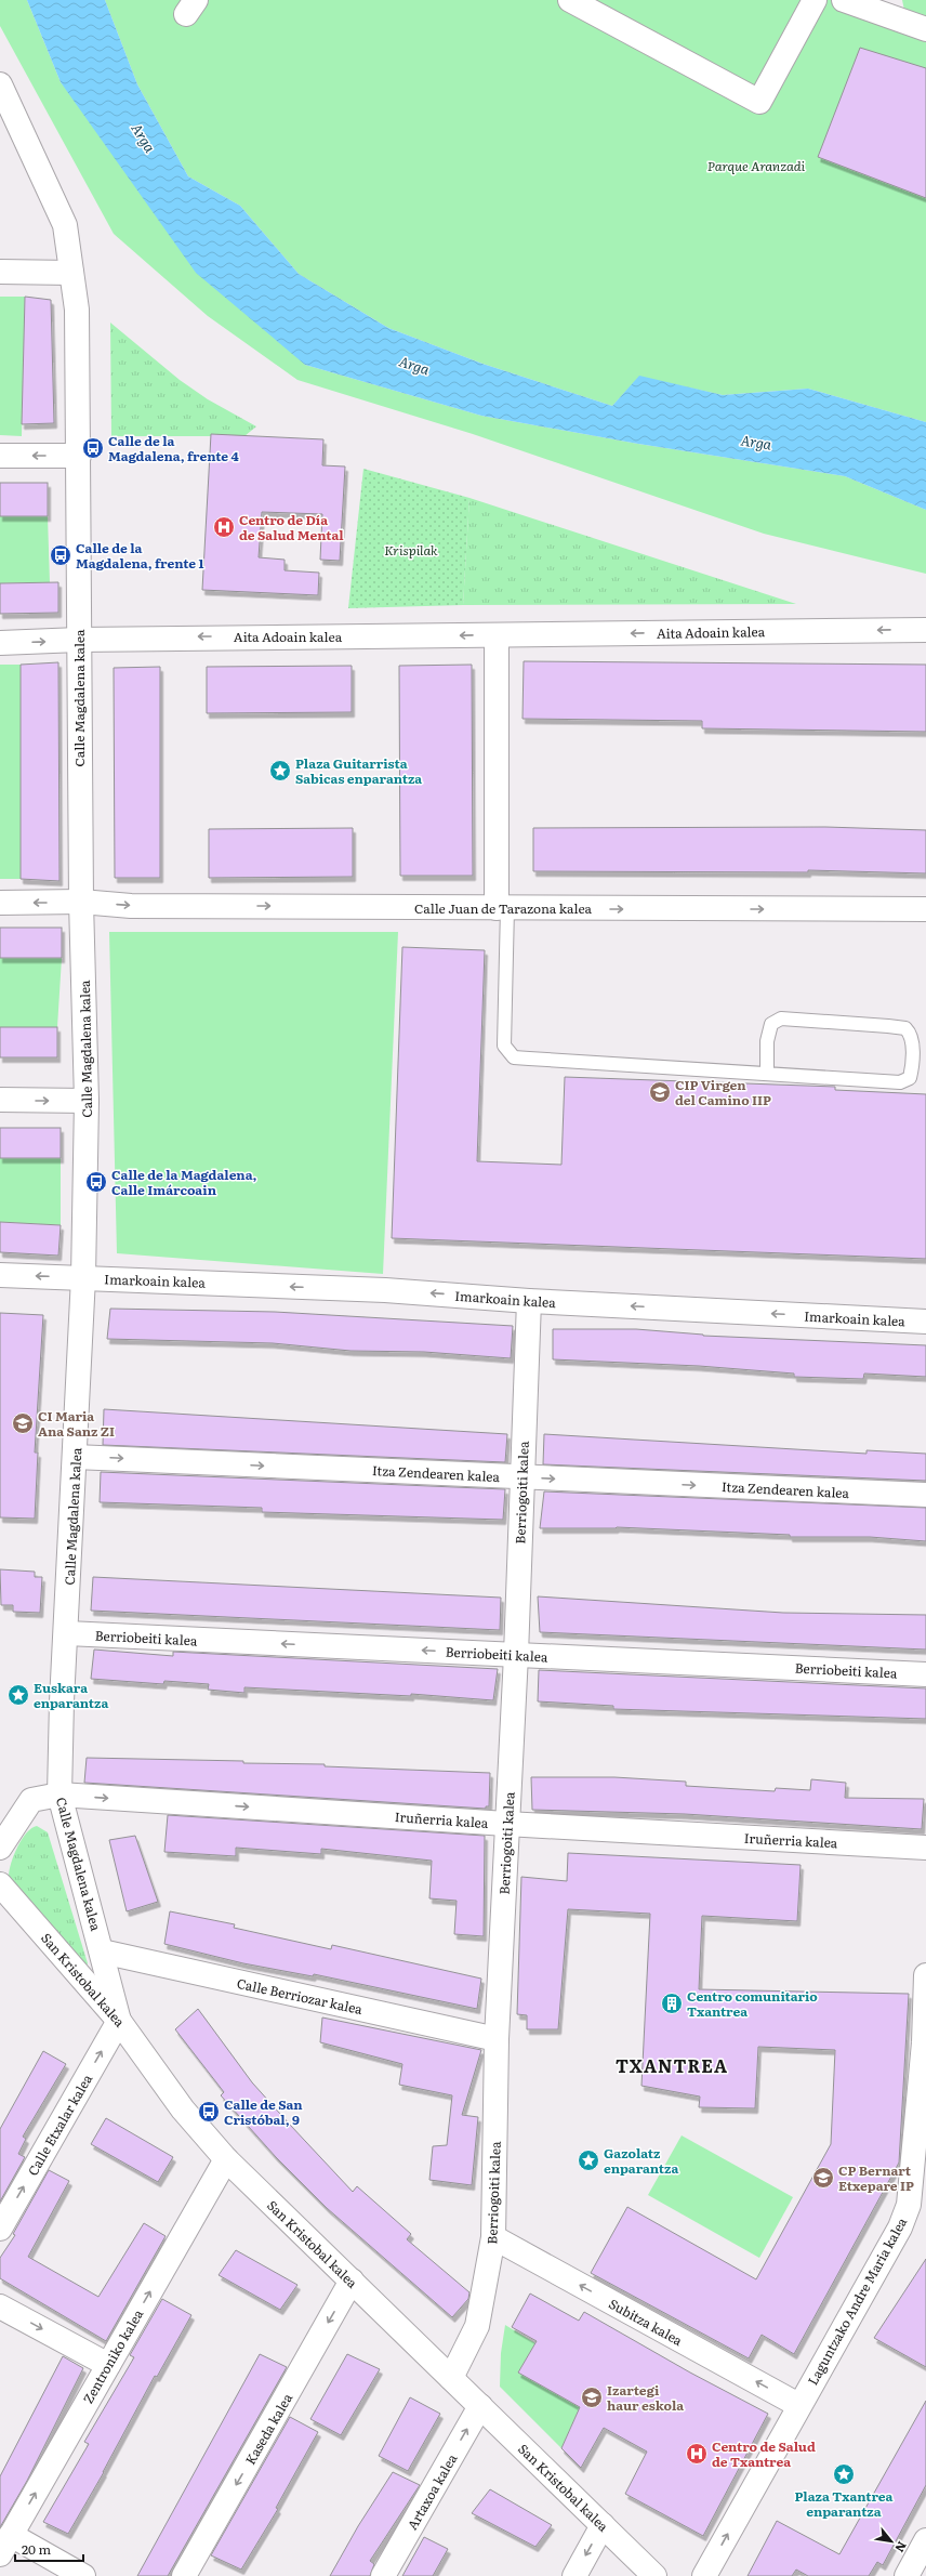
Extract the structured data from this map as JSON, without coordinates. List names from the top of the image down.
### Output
{
  "streets": {
    "street": [
      "Aita Adoain kalea",
      "Calle Magdalena kalea",
      "Calle Juan de Tarazona kalea",
      "Imarkoain kalea",
      "Itza Zendearen kalea",
      "Berriogoiti kalea",
      "Berriobeiti kalea",
      "Iruñerria kalea",
      "San Kristobal kalea",
      "Calle Berriozar kalea",
      "Calle Etxalar kalea",
      "Laguntzako Andre Maria kalea",
      "Subitza kalea",
      "Zentroniko kalea",
      "Kaseda kalea",
      "Artaxoa kalea"
    ]
  },
  "crossings": [
    ["Aita Adoain kalea", "Calle Magdalena kalea"],
    ["Calle Magdalena kalea", "Calle Juan de Tarazona kalea"],
    ["Calle Magdalena kalea", "Imarkoain kalea"],
    ["Calle Magdalena kalea", "Itza Zendearen kalea"],
    ["Calle Magdalena kalea", "Berriobeiti kalea"],
    ["Calle Magdalena kalea", "Iruñerria kalea"],
    ["Calle Magdalena kalea", "San Kristobal kalea"],
    ["Calle Magdalena kalea", "Calle Berriozar kalea"],
    ["Calle Magdalena kalea", "Calle Etxalar kalea"],
    ["Imarkoain kalea", "Berriogoiti kalea"],
    ["Itza Zendearen kalea", "Berriogoiti kalea"],
    ["Berriogoiti kalea", "Berriobeiti kalea"],
    ["Berriogoiti kalea", "Iruñerria kalea"],
    ["Berriogoiti kalea", "San Kristobal kalea"],
    ["Berriogoiti kalea", "Calle Berriozar kalea"],
    ["Berriogoiti kalea", "Subitza kalea"],
    ["San Kristobal kalea", "Calle Etxalar kalea"],
    ["San Kristobal kalea", "Zentroniko kalea"],
    ["San Kristobal kalea", "Kaseda kalea"],
    ["San Kristobal kalea", "Artaxoa kalea"],
    ["Laguntzako Andre Maria kalea", "Subitza kalea"]
  ],
  "one_way": [
    "Aita Adoain kalea",
    "Calle Juan de Tarazona kalea",
    "Imarkoain kalea",
    "Itza Zendearen kalea",
    "Berriobeiti kalea",
    "Iruñerria kalea",
    "Calle Etxalar kalea",
    "Subitza kalea",
    "Zentroniko kalea",
    "Kaseda kalea",
    "Artaxoa kalea"
  ],
  "districts": ["TXANTREA"],
  "water": ["Arga"],
  "parks": ["Parque Aranzadi", "Krispilak"],
  "places": {
    "bus stop": [
      "Calle de la Magdalena, frente 4",
      "Calle de la Magdalena, frente 1",
      "Calle de la Magdalena, Calle Imárcoain",
      "Calle de San Cristóbal, 9"
    ],
    "hospital": ["Centro de Día de Salud Mental", "Centro de Salud de Txantrea"],
    "place": [
      "Plaza Guitarrista Sabicas enparantza",
      "Euskara enparantza",
      "Gazolatz enparantza",
      "Plaza Txantrea enparantza"
    ],
    "school or university": [
      "CIP Virgen del Camino IIP",
      "CI Maria Ana Sanz ZI",
      "CP Bernart Etxepare IP",
      "Izartegi haur eskola"
    ],
    "building": ["Centro comunitario Txantrea"]
  },
  "scale_bar": "20 m",
  "north": "bottom right"
}
